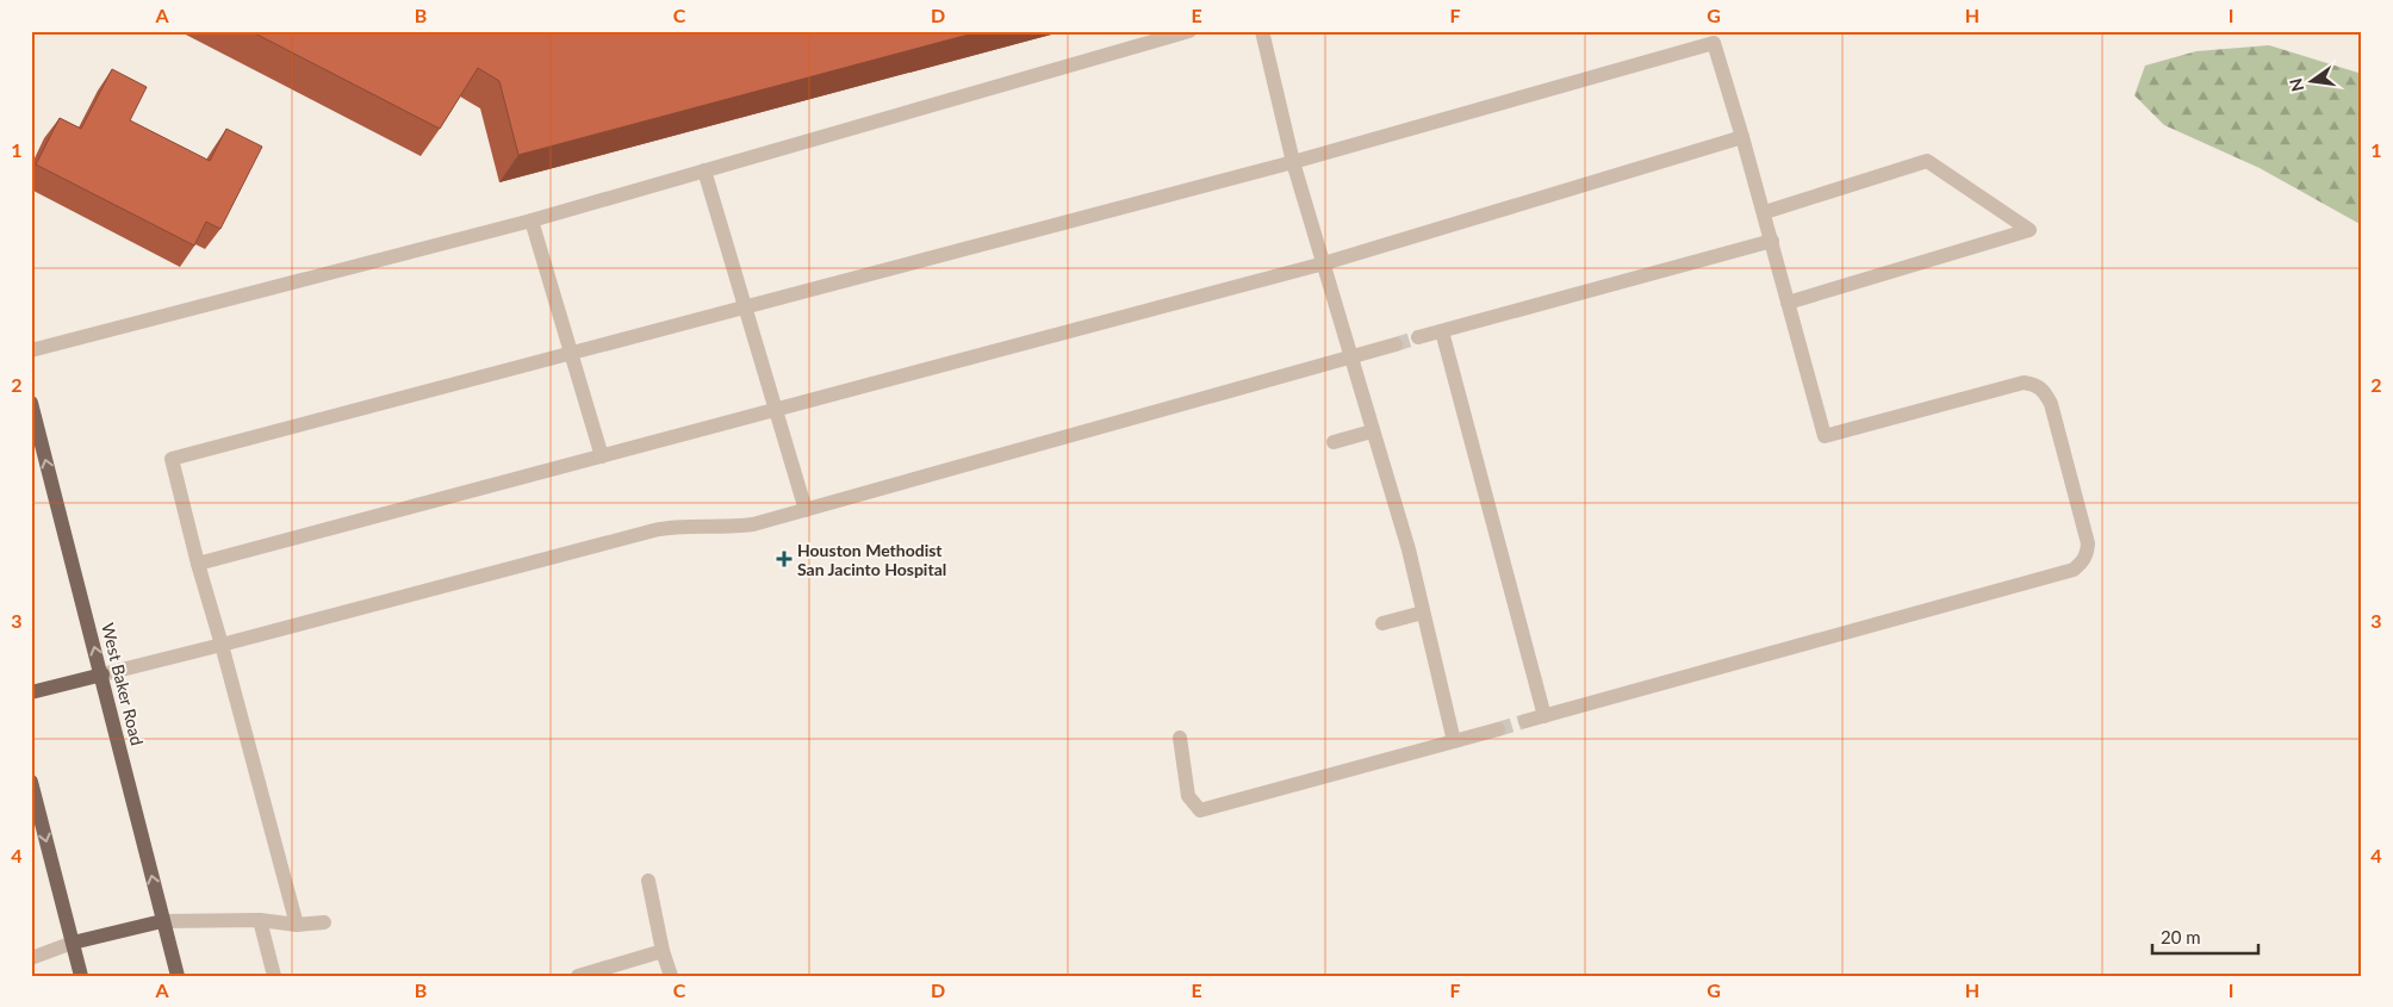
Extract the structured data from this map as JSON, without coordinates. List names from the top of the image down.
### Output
{
  "streets": {
    "main road": ["West Baker Road"]
  },
  "places": {
    "health": ["Houston Methodist San Jacinto Hospital"]
  },
  "scale_bar": "20 m",
  "north": "left",
  "grid": {
    "columns": [
      "A",
      "B",
      "C",
      "D",
      "E",
      "F",
      "G",
      "H",
      "I"
    ],
    "rows": [
      "1",
      "2",
      "3",
      "4"
    ]
  }
}
